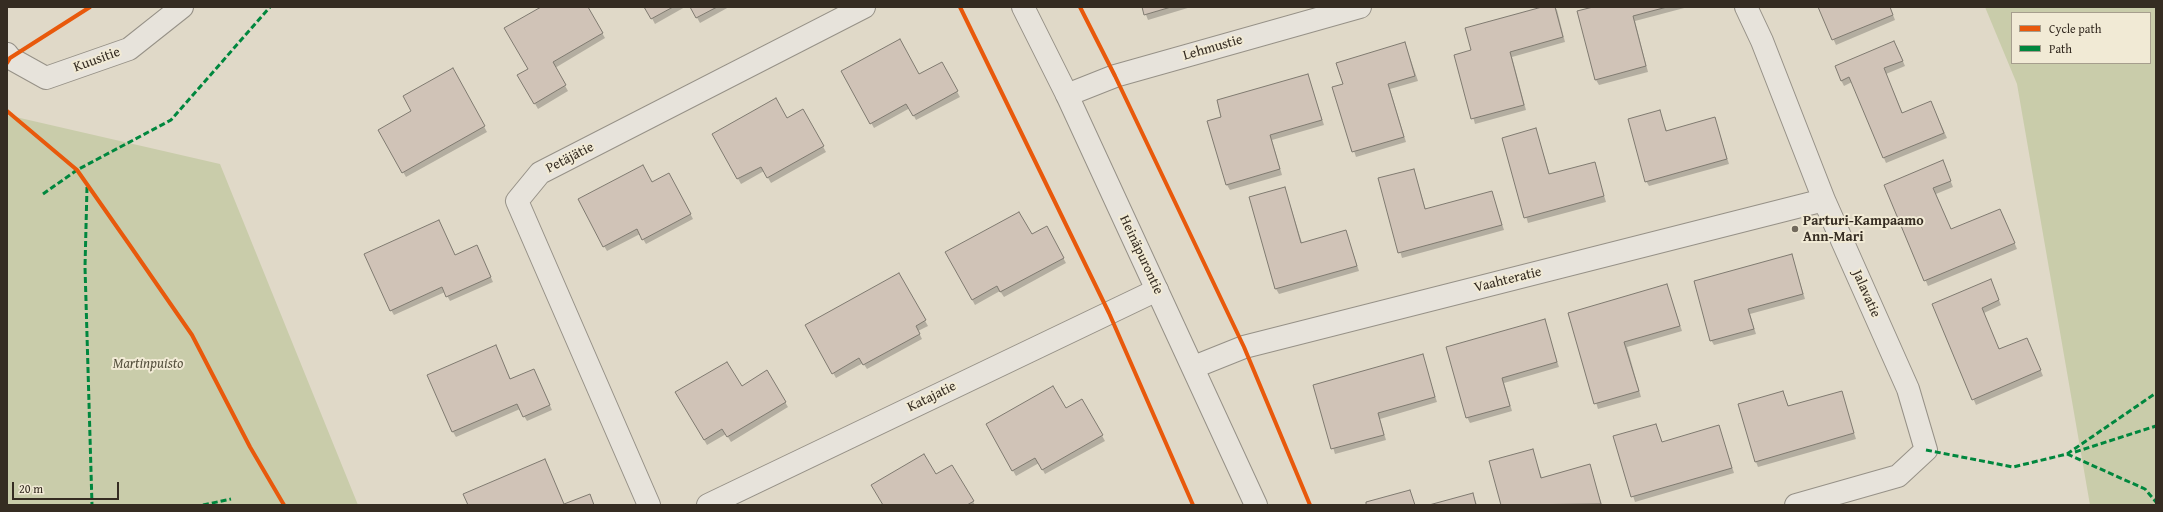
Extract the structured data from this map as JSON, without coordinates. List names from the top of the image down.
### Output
{
  "streets": {
    "street": [
      "Lehmustie",
      "Kuusitie",
      "Petäjätie",
      "Heinäpurontie",
      "Vaahteratie",
      "Jalavatie",
      "Katajatie"
    ]
  },
  "crossings": [
    ["Lehmustie", "Heinäpurontie"],
    ["Heinäpurontie", "Vaahteratie"],
    ["Heinäpurontie", "Katajatie"],
    ["Vaahteratie", "Jalavatie"]
  ],
  "parks": ["Martinpuisto"],
  "places": ["Parturi-Kampaamo Ann-Mari"],
  "legend": ["Cycle path", "Path"],
  "scale_bar": "20 m"
}
